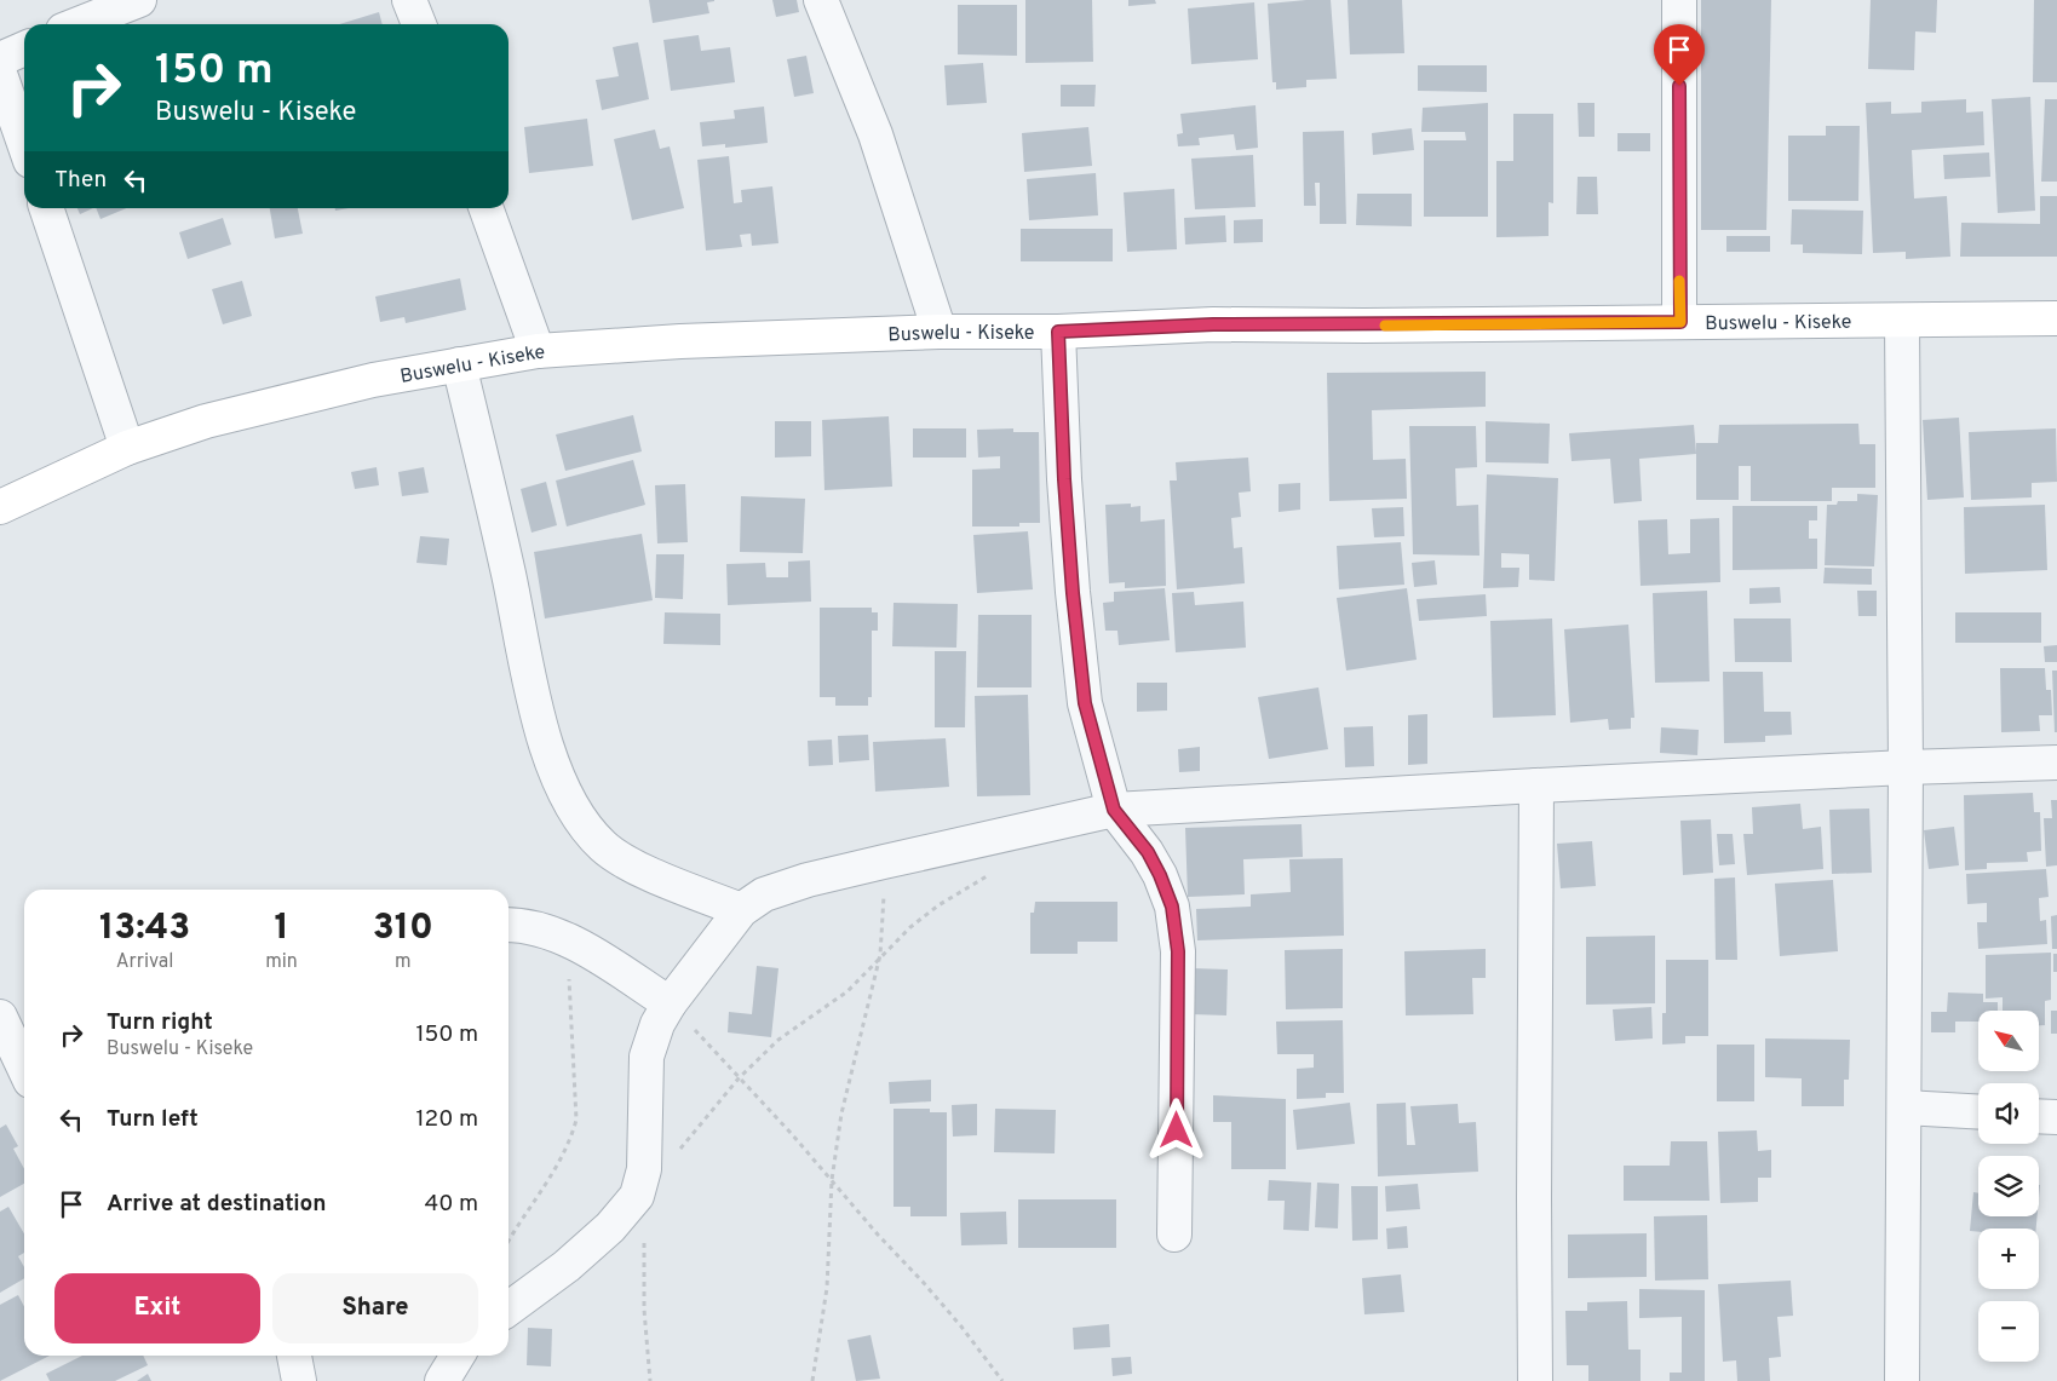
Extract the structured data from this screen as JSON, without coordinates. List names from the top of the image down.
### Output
{
  "streets": {
    "main road": ["Buswelu - Kiseke"]
  },
  "north": "top left",
  "page": {
    "turn": ["150 m", "Buswelu - Kiseke"],
    "then": "Then",
    "eta": [
      "13:43",
      "Arrival",
      "1",
      "min",
      "310",
      "m"
    ],
    "list": [
      {
        "name": "Turn right",
        "note": "Buswelu - Kiseke",
        "value": "150 m"
      },
      {
        "name": "Turn left",
        "value": "120 m"
      },
      {
        "name": "Arrive at destination",
        "value": "40 m"
      }
    ],
    "map_buttons": ["+", "−"],
    "buttons": ["Exit", "Share"]
  }
}
